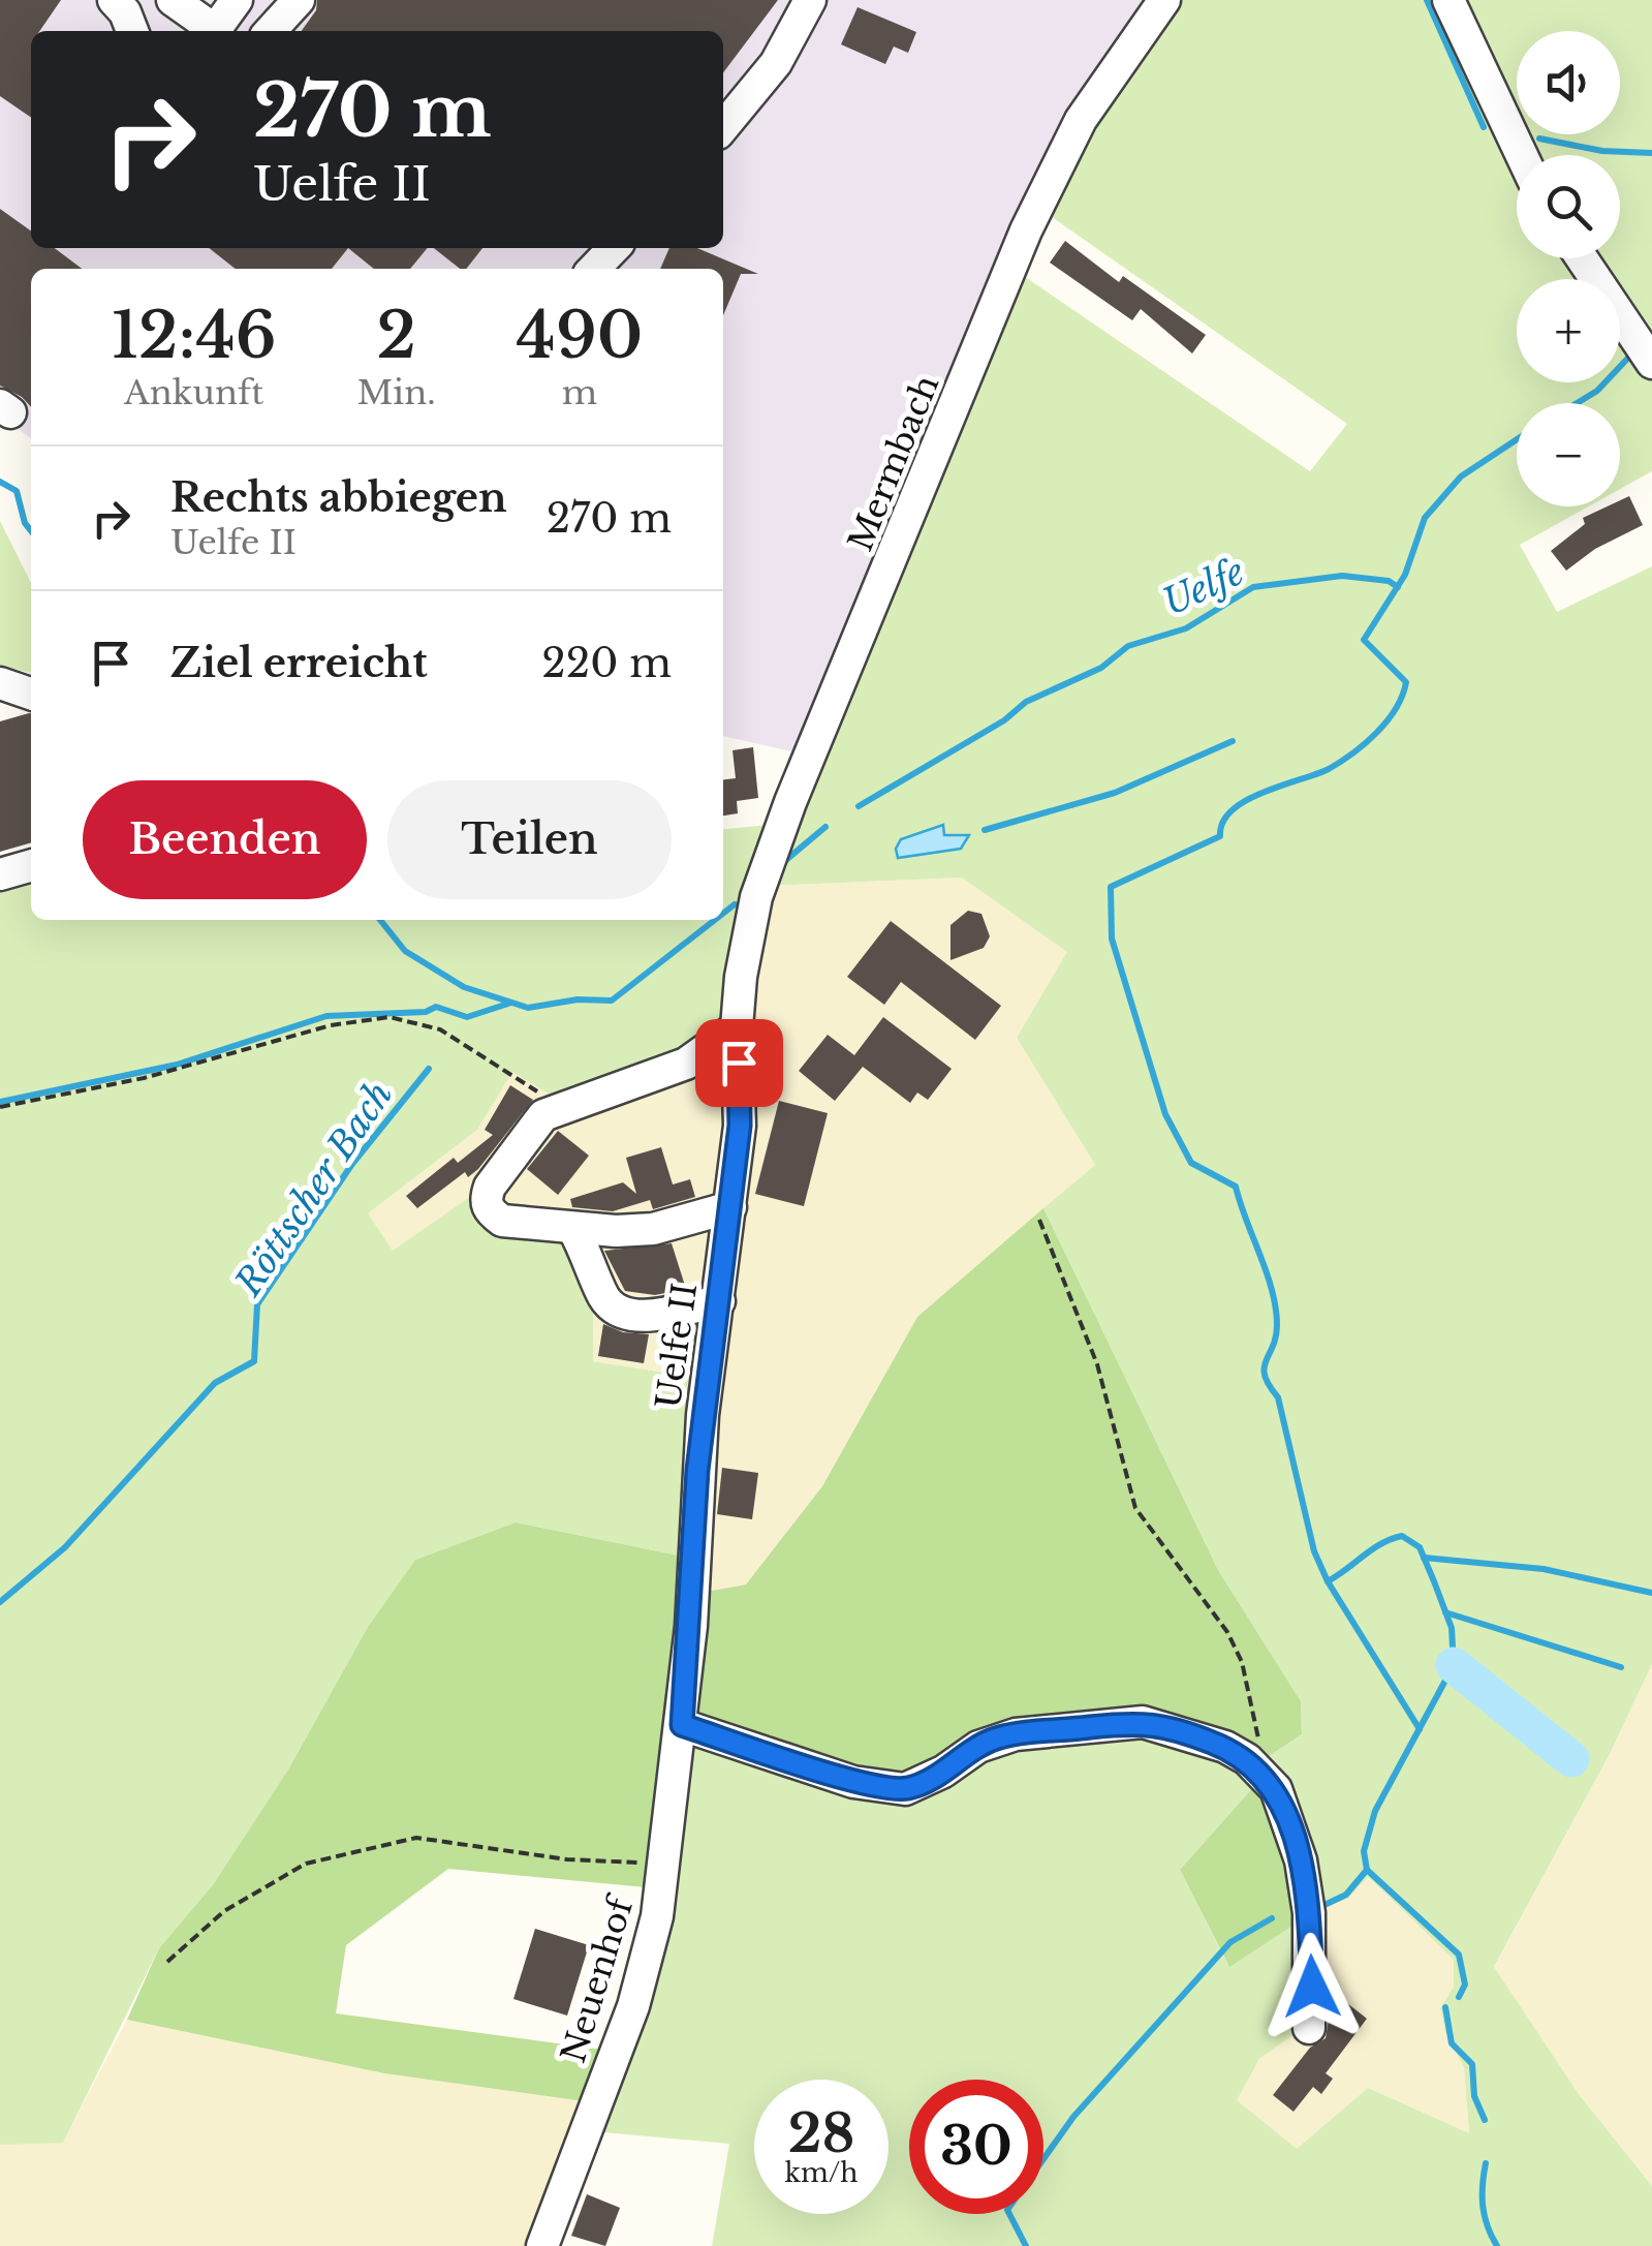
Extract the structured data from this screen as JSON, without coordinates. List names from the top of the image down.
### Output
{
  "streets": {
    "street": ["Mermbach", "Uelfe II", "Neuenhof"]
  },
  "crossings": [
    ["Mermbach", "Uelfe II"],
    ["Uelfe II", "Neuenhof"]
  ],
  "water": ["Uelfe", "Röttscher Bach"],
  "page": {
    "map_buttons": ["+", "−"],
    "turn": ["270 m", "Uelfe II"],
    "eta": [
      "12:46",
      "Ankunft",
      "2",
      "Min.",
      "490",
      "m"
    ],
    "list": [
      {
        "name": "Rechts abbiegen",
        "note": "Uelfe II",
        "value": "270 m"
      },
      {
        "name": "Ziel erreicht",
        "value": "220 m"
      }
    ],
    "buttons": ["Beenden", "Teilen"],
    "speed": "28 km/h",
    "limit": "30"
  }
}
